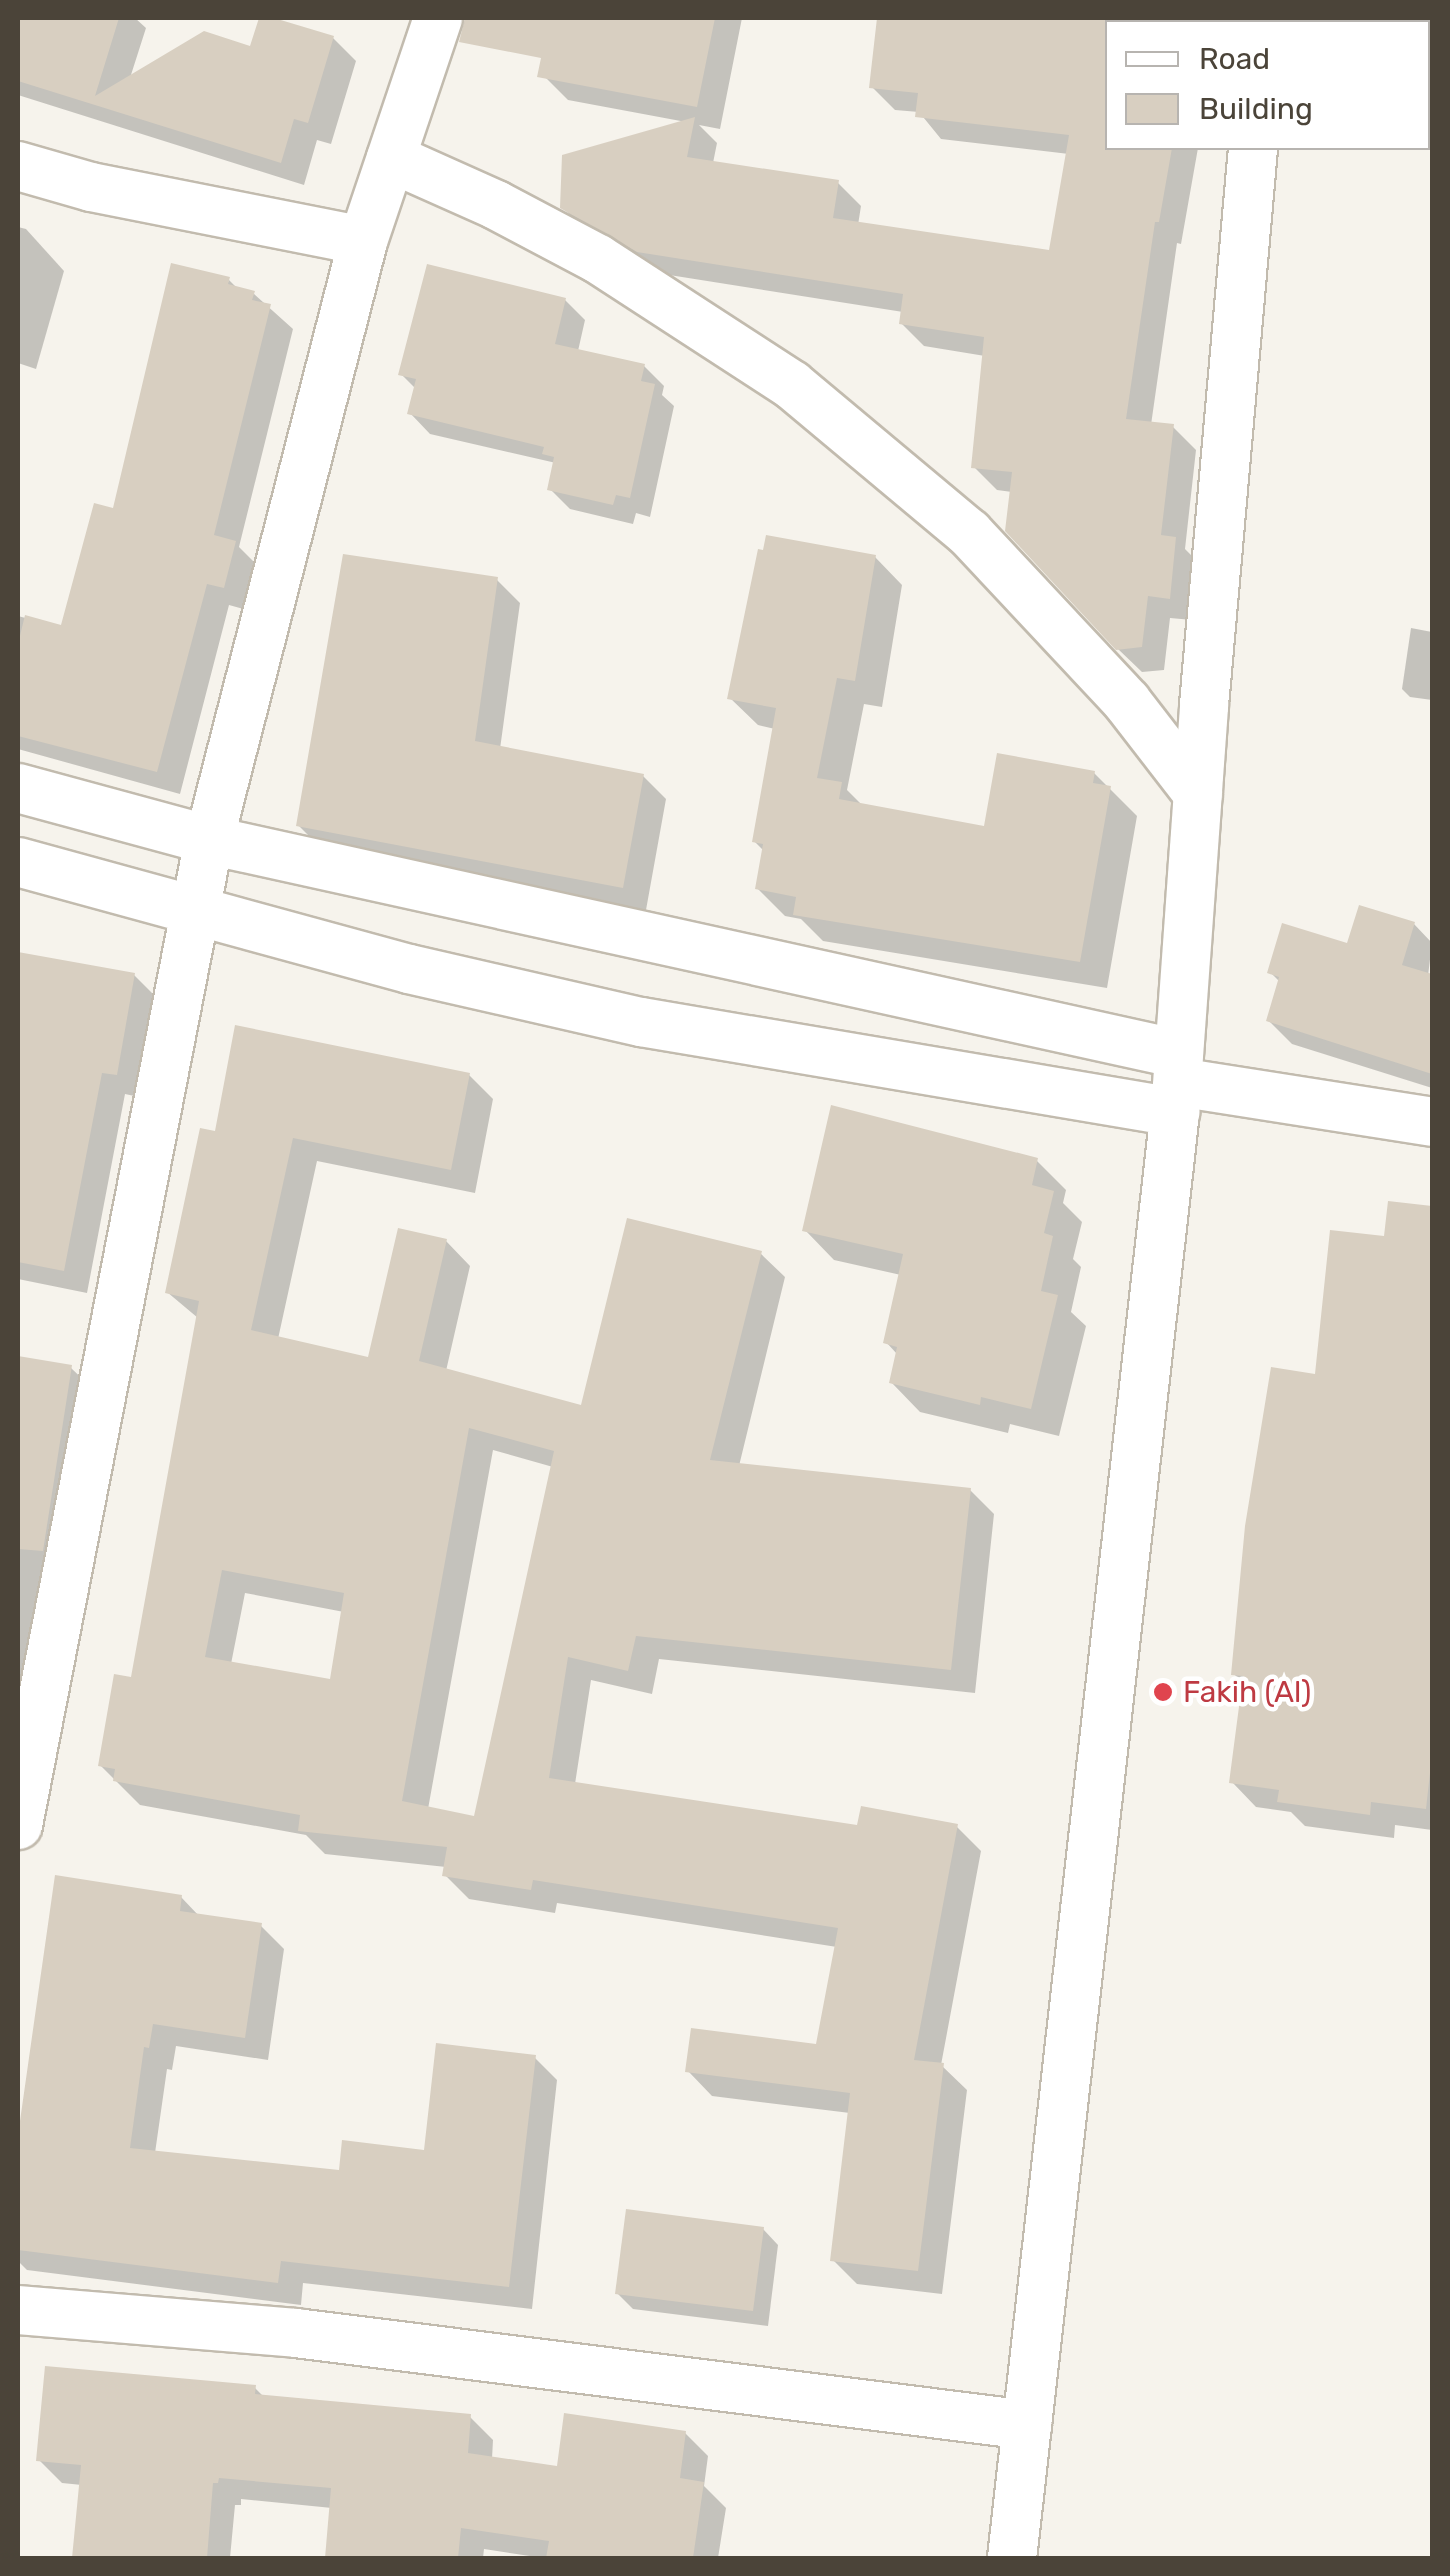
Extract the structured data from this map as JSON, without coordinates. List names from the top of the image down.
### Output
{
  "places": ["Fakih (Al)"],
  "legend": ["Road", "Building"]
}
